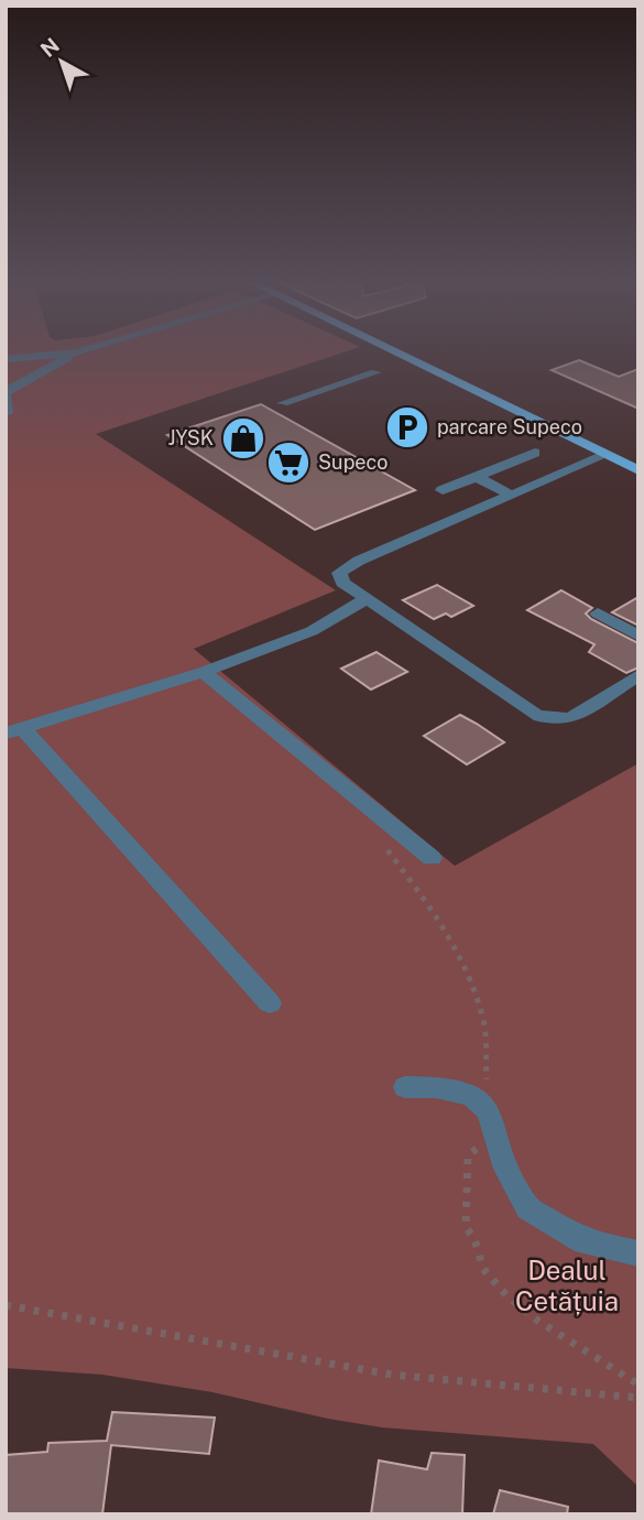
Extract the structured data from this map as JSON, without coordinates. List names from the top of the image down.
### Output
{
  "parks": ["Dealul Cetățuia"],
  "places": {
    "parking": ["parcare Supeco"],
    "shop": ["JYSK"],
    "supermarket": ["Supeco"]
  },
  "north": "top left"
}
